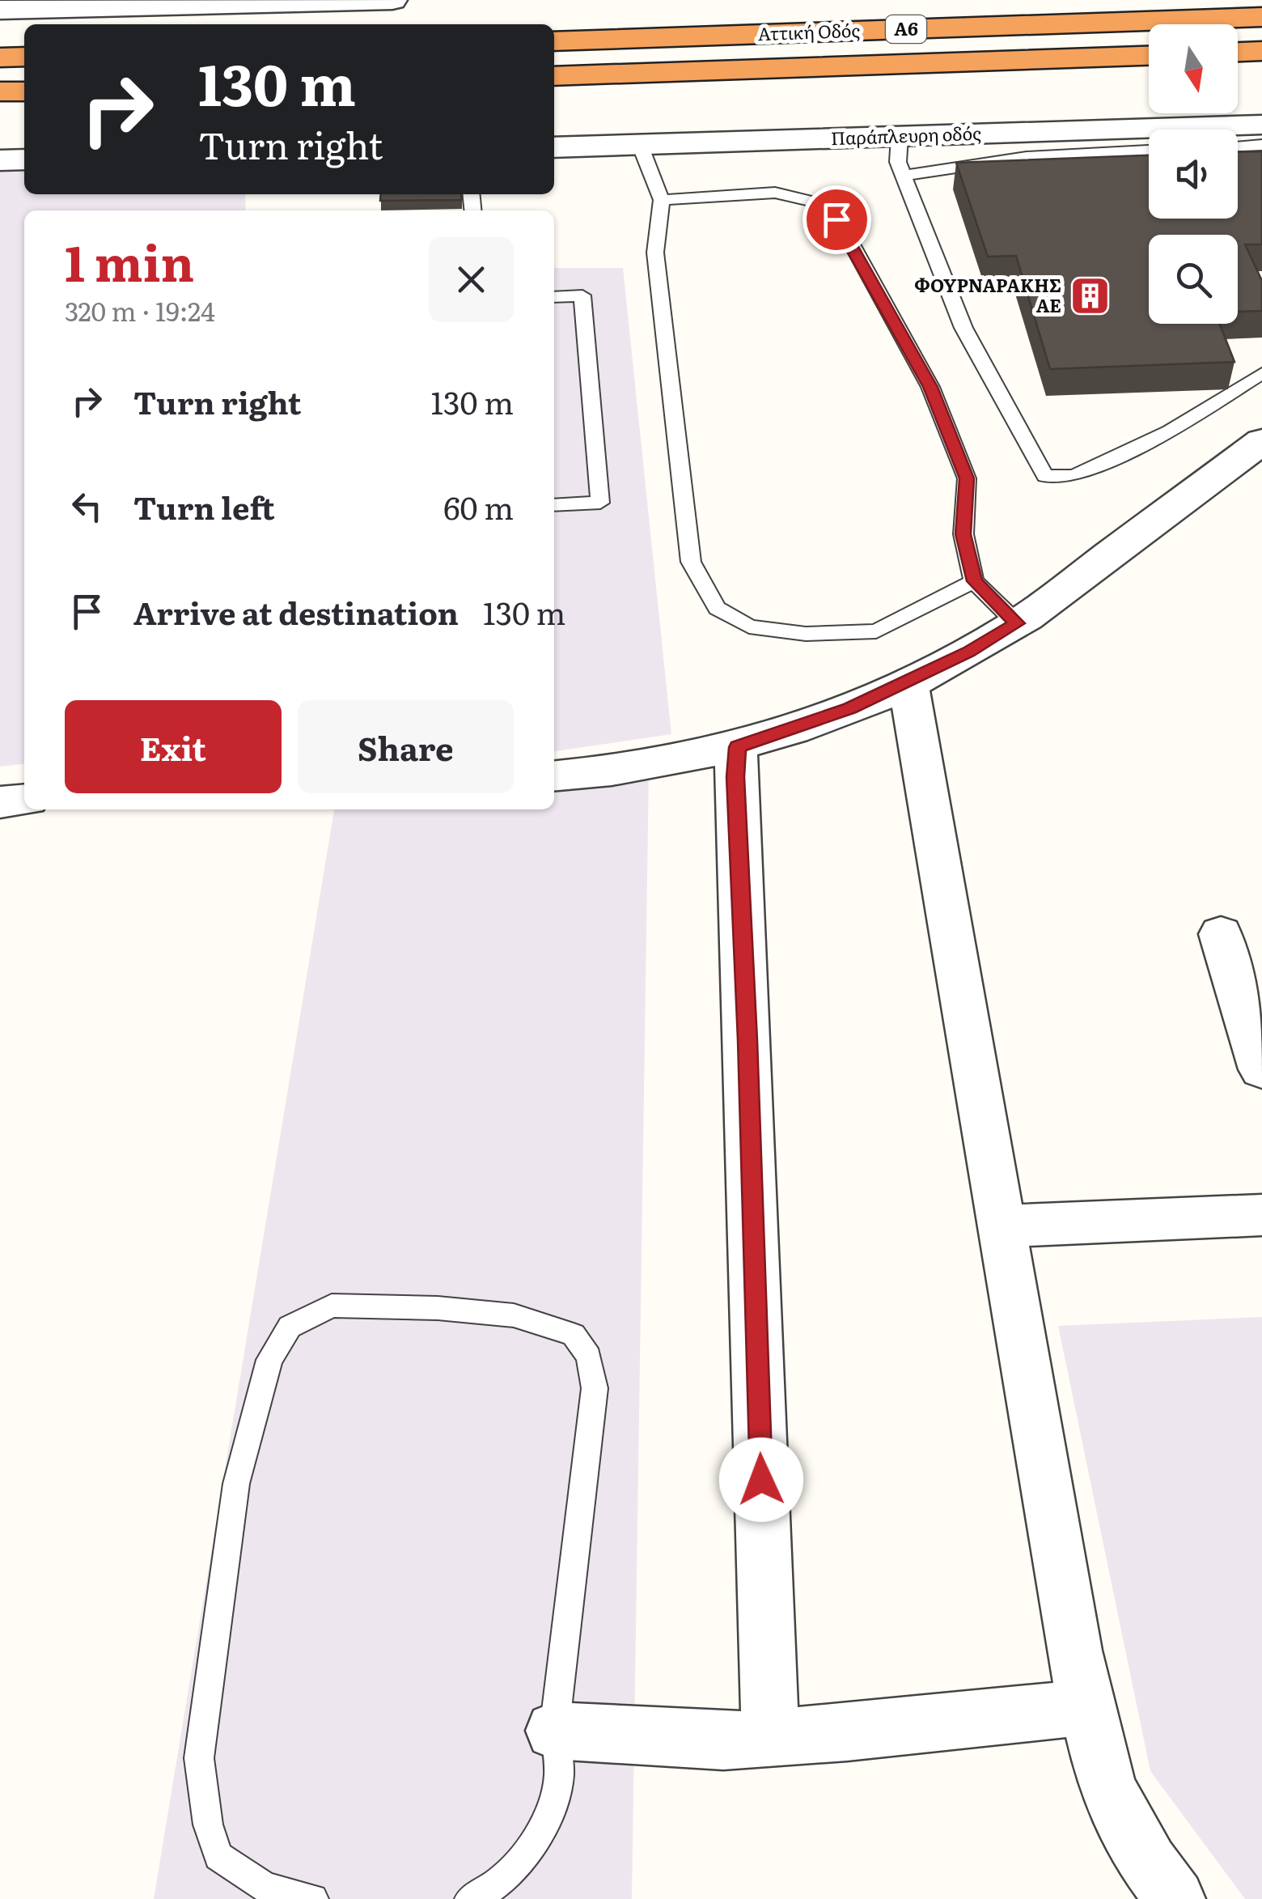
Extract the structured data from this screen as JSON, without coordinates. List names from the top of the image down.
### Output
{
  "streets": {
    "highway": ["Α6", "Αττική Οδός"],
    "street": ["Παράπλευρη οδός"]
  },
  "places": {
    "building": ["ΦΟΥΡΝΑΡΑΚΗΣ ΑΕ"]
  },
  "north": "bottom",
  "page": {
    "turn": ["130 m", "Turn right"],
    "heading": ["1 min", "320 m · 19:24"],
    "list": [
      {
        "name": "Turn right",
        "value": "130 m"
      },
      {
        "name": "Turn left",
        "value": "60 m"
      },
      {
        "name": "Arrive at destination",
        "value": "130 m"
      }
    ],
    "buttons": ["Exit", "Share"]
  }
}
